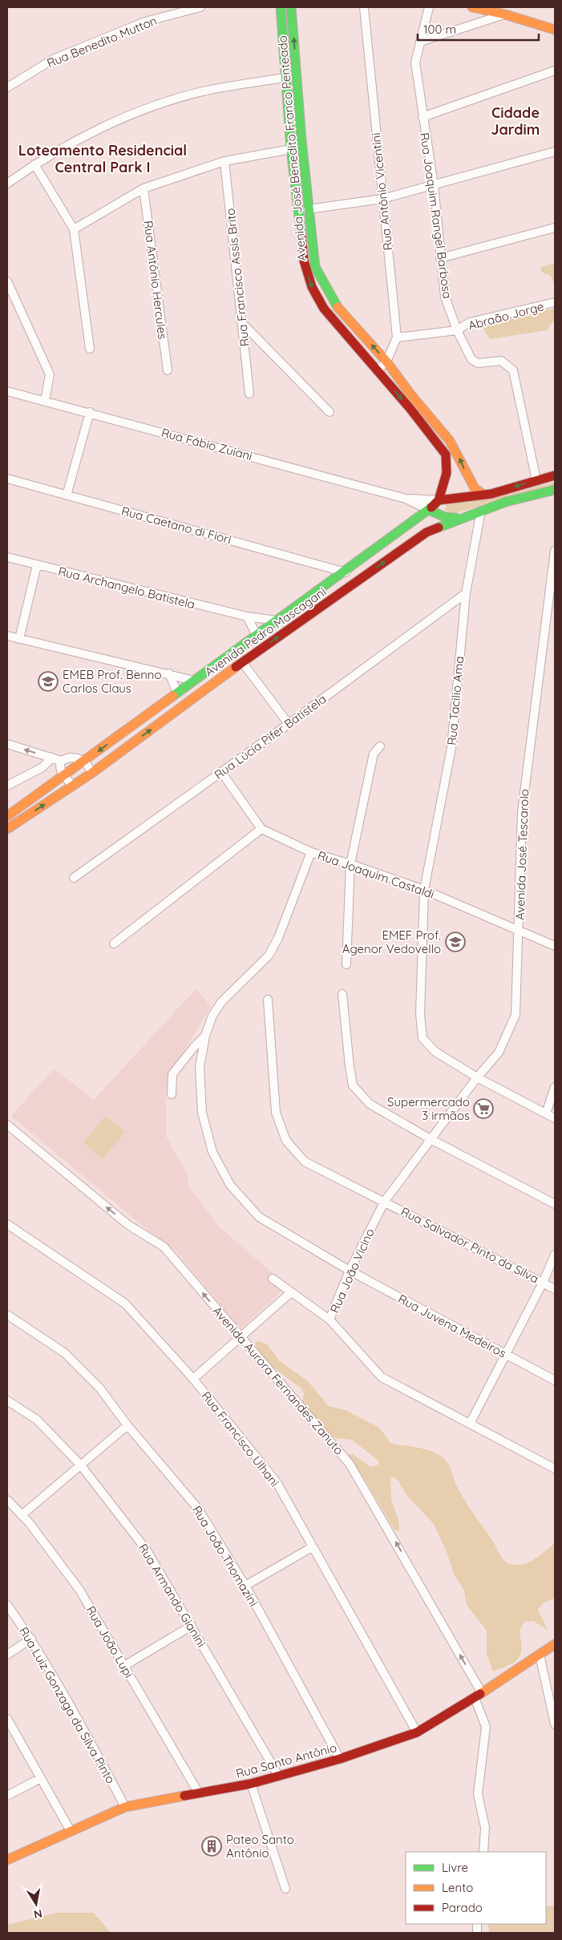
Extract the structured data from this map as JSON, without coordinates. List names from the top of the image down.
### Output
{
  "streets": {
    "main road": ["Avenida José Benedito Franco Penteado", "Avenida Pedro Mascagani", "Rua Santo Antônio"],
    "street": [
      "Rua Benedito Mutton",
      "Rua Antônio Vicentini",
      "Rua Joaquim Rangel Barbosa",
      "Rua Francisco Assis Brito",
      "Rua Antônio Hercules",
      "Abraão Jorge",
      "Rua Fábio Zuiani",
      "Rua Caetano di Fiori",
      "Rua Archangelo Batistela",
      "Rua Tacilio Ama",
      "Rua Lúcia Pifer Batistela",
      "Avenida José Tescarolo",
      "Rua Joaquim Castaldi",
      "Rua Salvador Pinto da Silva",
      "Rua João Vicino",
      "Rua Juvena Medeiros",
      "Avenida Aurora Fernandes Zanuto",
      "Rua Francisco Ulhani",
      "Rua João Thomazini",
      "Rua Armando Gianini",
      "Rua João Lupi",
      "Rua Luiz Gonzaga da Silva Pinto"
    ]
  },
  "crossings": [
    ["Avenida José Benedito Franco Penteado", "Rua Antônio Vicentini"],
    ["Avenida José Benedito Franco Penteado", "Rua Fábio Zuiani"],
    ["Avenida José Benedito Franco Penteado", "Avenida Pedro Mascagani"],
    ["Rua Joaquim Rangel Barbosa", "Abraão Jorge"],
    ["Rua Fábio Zuiani", "Avenida Pedro Mascagani"],
    ["Rua Caetano di Fiori", "Avenida Pedro Mascagani"],
    ["Rua Archangelo Batistela", "Avenida Pedro Mascagani"],
    ["Avenida Pedro Mascagani", "Rua Tacilio Ama"],
    ["Rua Tacilio Ama", "Rua Lúcia Pifer Batistela"],
    ["Rua Tacilio Ama", "Avenida José Tescarolo"],
    ["Rua Tacilio Ama", "Rua Joaquim Castaldi"],
    ["Rua Tacilio Ama", "Rua João Vicino"],
    ["Rua Lúcia Pifer Batistela", "Rua Joaquim Castaldi"],
    ["Avenida José Tescarolo", "Rua Joaquim Castaldi"],
    ["Avenida José Tescarolo", "Rua João Vicino"],
    ["Rua Salvador Pinto da Silva", "Rua João Vicino"],
    ["Rua João Vicino", "Rua Juvena Medeiros"],
    ["Avenida Aurora Fernandes Zanuto", "Rua Santo Antônio"],
    ["Rua Francisco Ulhani", "Rua Santo Antônio"],
    ["Rua João Thomazini", "Rua Santo Antônio"],
    ["Rua Armando Gianini", "Rua Santo Antônio"],
    ["Rua João Lupi", "Rua Santo Antônio"],
    ["Rua Luiz Gonzaga da Silva Pinto", "Rua Santo Antônio"]
  ],
  "one_way": ["Avenida Aurora Fernandes Zanuto"],
  "districts": ["Cidade Jardim", "Loteamento Residencial Central Park I"],
  "places": {
    "school or university": ["EMEB Prof. Benno Carlos Claus", "EMEF Prof. Agenor Vedovello"],
    "supermarket": ["Supermercado 3 irmãos"],
    "building": ["Pateo Santo Antônio"]
  },
  "legend": ["Livre", "Lento", "Parado"],
  "scale_bar": "100 m",
  "north": "bottom"
}
